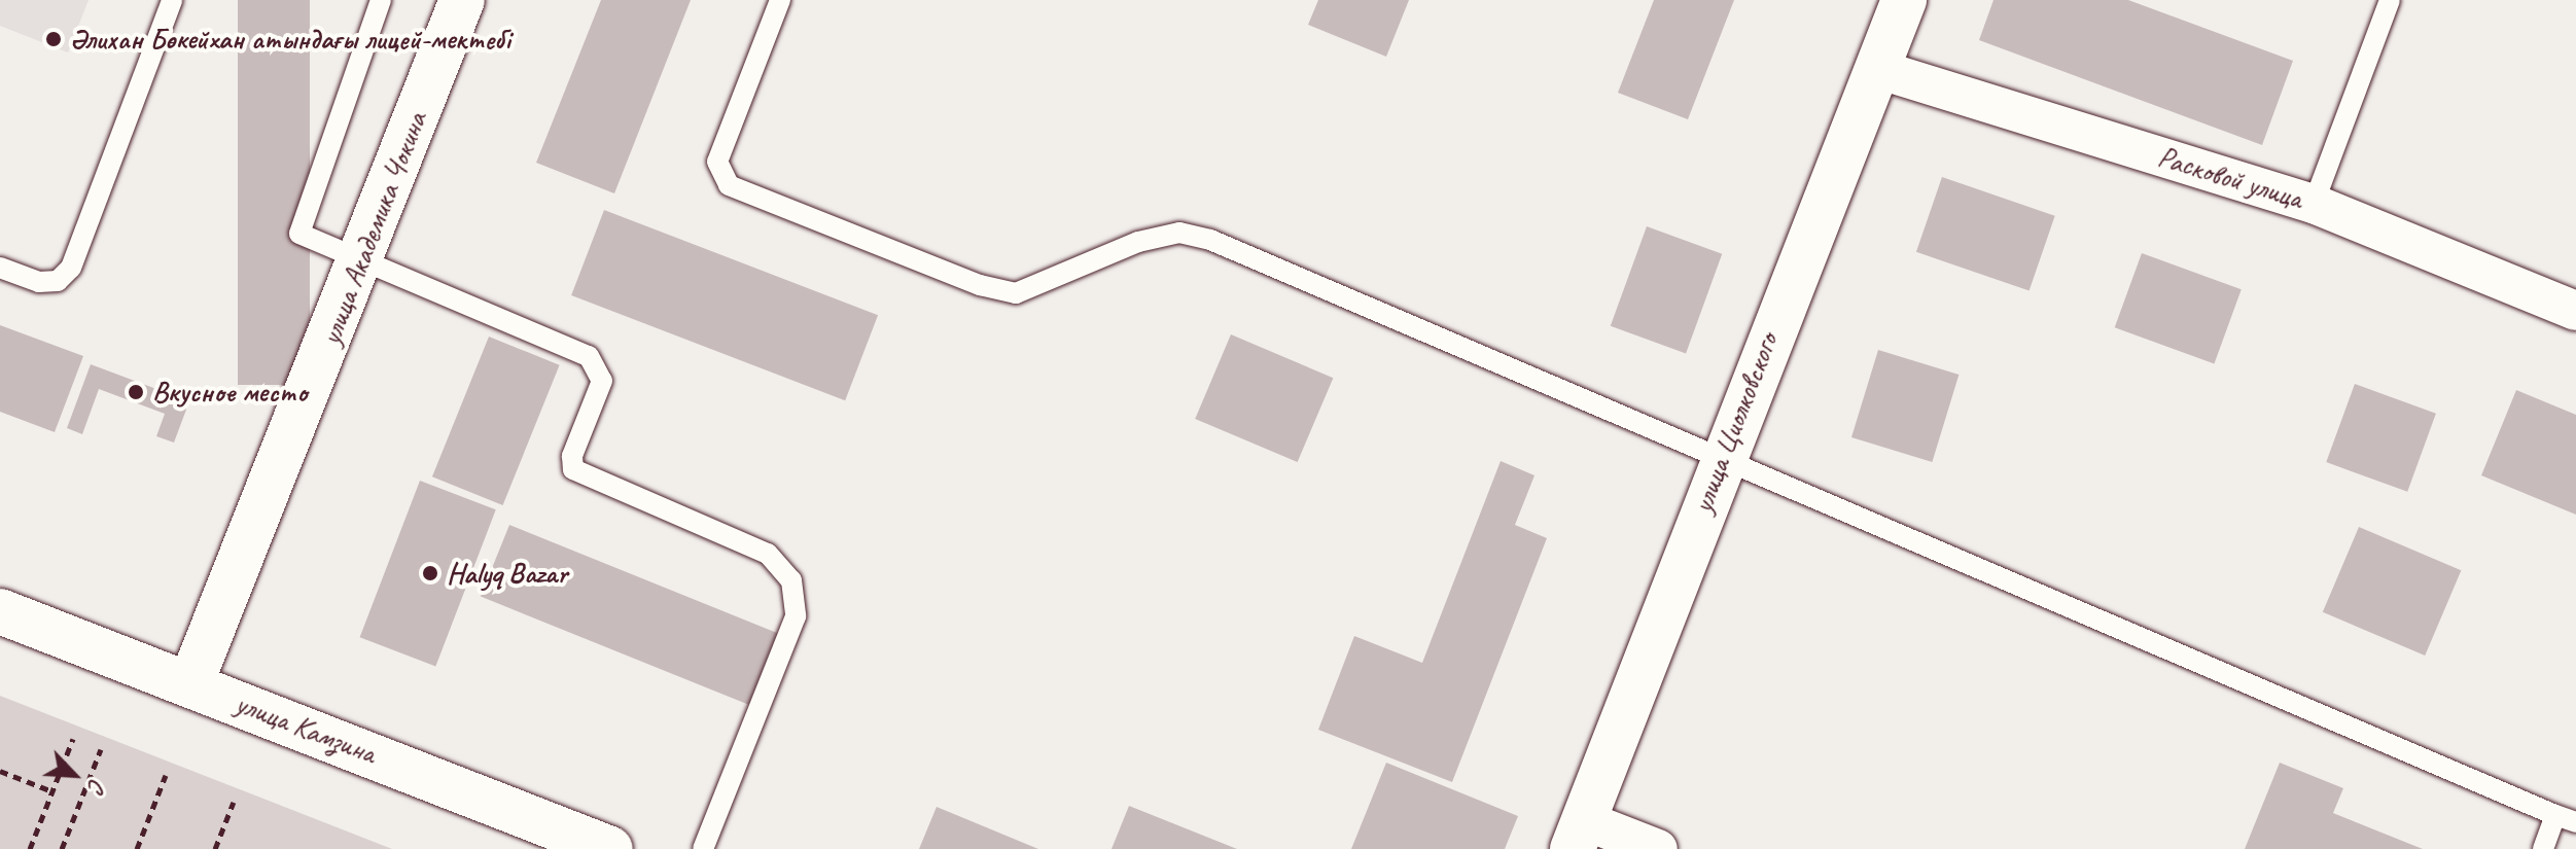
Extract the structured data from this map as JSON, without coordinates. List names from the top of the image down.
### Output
{
  "streets": {
    "main road": ["улица Академика Чокина", "улица Циолковского", "улица Камзина"],
    "street": ["Расковой улица"]
  },
  "crossings": [
    ["Расковой улица", "улица Циолковского"],
    ["улица Академика Чокина", "улица Камзина"]
  ],
  "places": ["Әлихан Бөкейхан атындағы лицей-мектебі", "Вкусное место", "Halyq Bazar"],
  "north": "bottom right"
}
